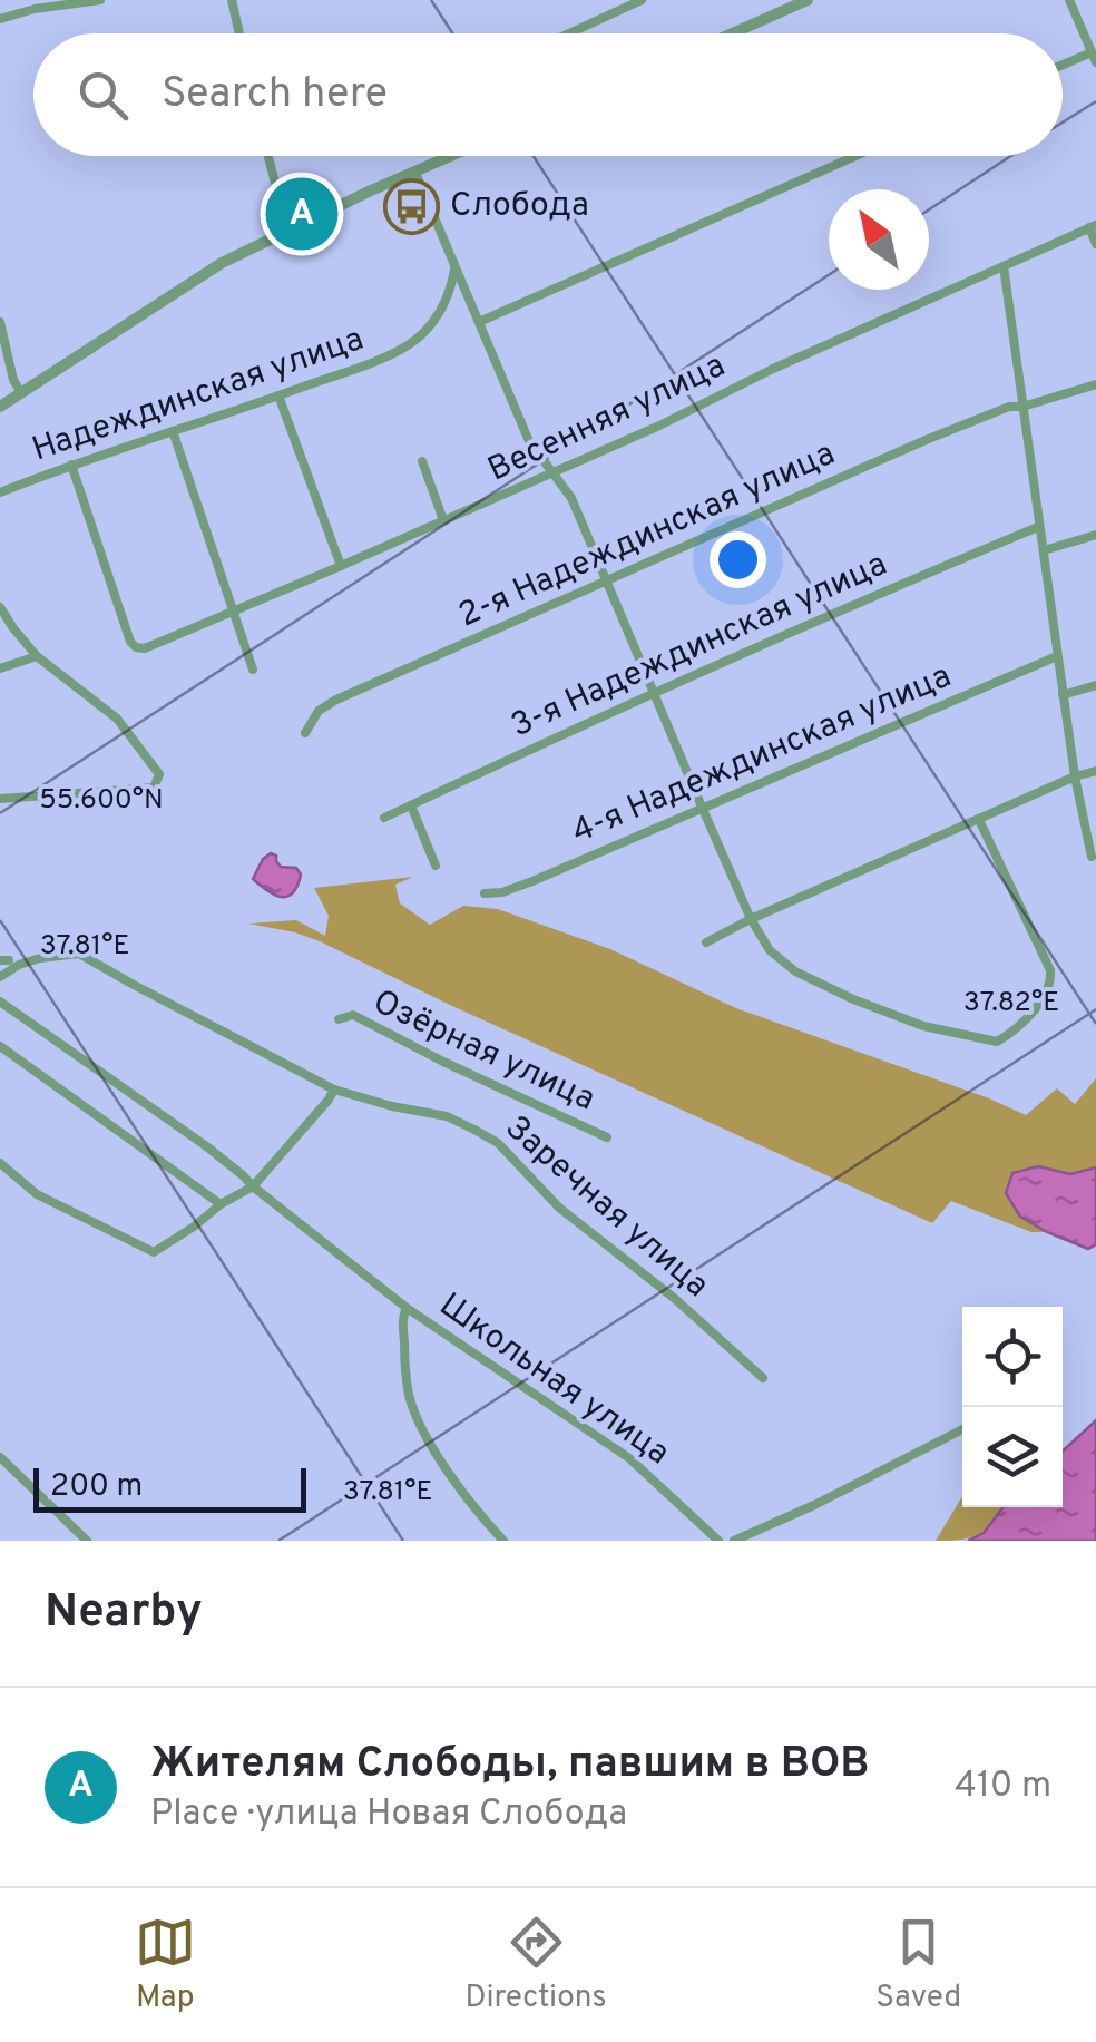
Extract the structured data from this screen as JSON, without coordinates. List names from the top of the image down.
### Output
{
  "streets": {
    "street": [
      "Надеждинская улица",
      "Весенняя улица",
      "2-я Надеждинская улица",
      "3-я Надеждинская улица",
      "4-я Надеждинская улица",
      "Озёрная улица",
      "Заречная улица",
      "Школьная улица"
    ]
  },
  "crossings": [
    ["Надеждинская улица", "Весенняя улица"]
  ],
  "places": {
    "bus stop": ["Слобода"]
  },
  "scale_bar": "200 m",
  "north": "top left",
  "page": {
    "search": "Search here",
    "pins": "A",
    "scale": "200 m",
    "heading": "Nearby",
    "list": [
      {
        "mark": "A",
        "name": "Жителям Слободы, павшим в ВОВ",
        "note": "Place · улица Новая Слобода",
        "value": "410 m"
      }
    ],
    "nav": ["Map", "Directions", "Saved"]
  },
  "coordinates": ["55.600°N", "37.81°E", "37.82°E"]
}
